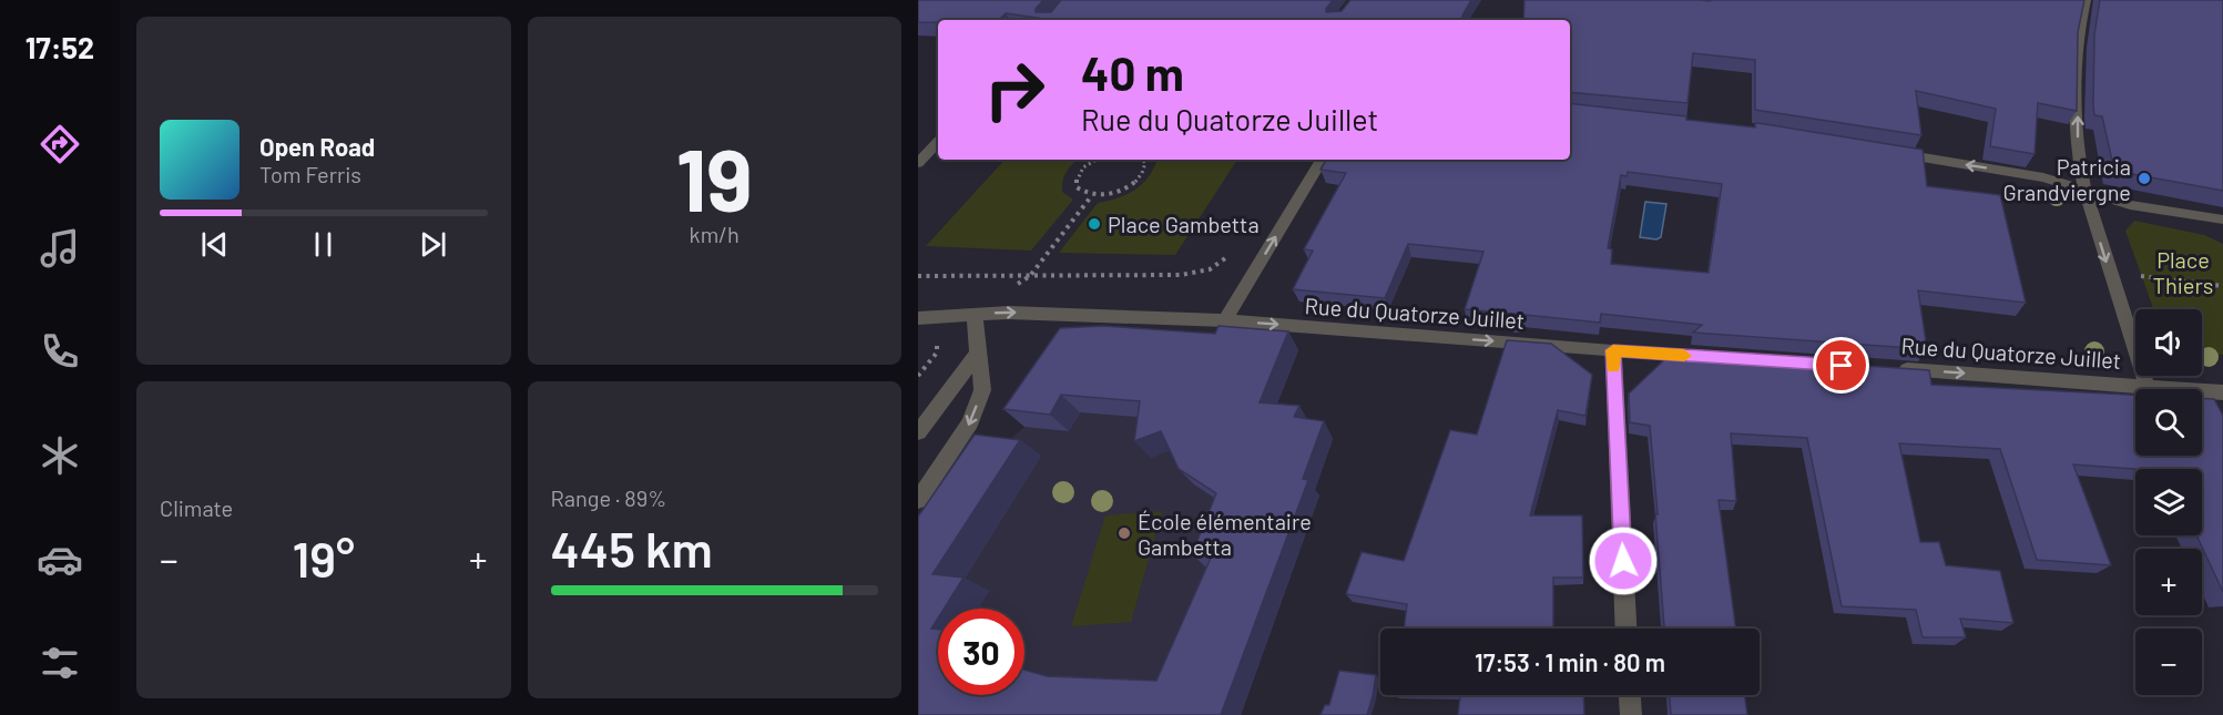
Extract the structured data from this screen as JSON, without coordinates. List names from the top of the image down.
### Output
{
  "streets": {
    "street": ["Rue du Quatorze Juillet"]
  },
  "one_way": ["Rue du Quatorze Juillet"],
  "parks": ["Place Thiers"],
  "places": ["Patricia Grandviergne", "Place Gambetta", "École élémentaire Gambetta"],
  "page": {
    "tabs": "17:52",
    "tile": [
      ["19", "km/h"],
      "Climate",
      ["Range · 89%", "445 km"]
    ],
    "turn": ["40 m", "Rue du Quatorze Juillet"],
    "song": ["Open Road", "Tom Ferris"],
    "map_buttons": ["+", "−"],
    "heat": ["−", "19°", "+"],
    "limit": "30",
    "trip": "17:53 · 1 min · 80 m"
  }
}
